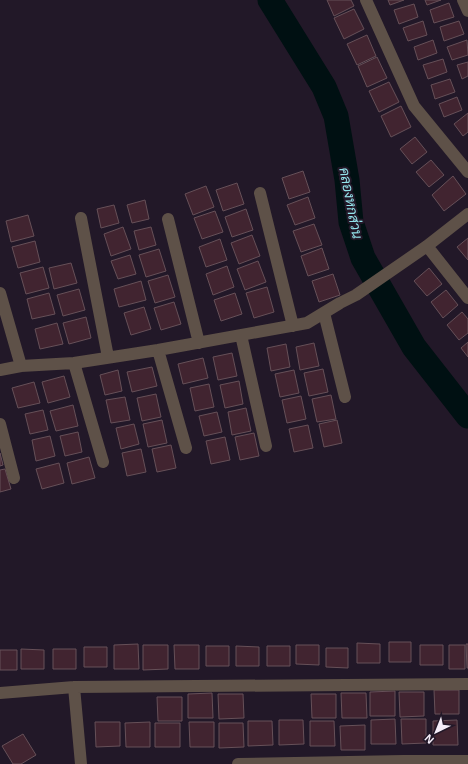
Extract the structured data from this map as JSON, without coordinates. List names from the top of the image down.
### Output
{
  "water": ["คลองหกส่วน"],
  "north": "bottom left"
}
